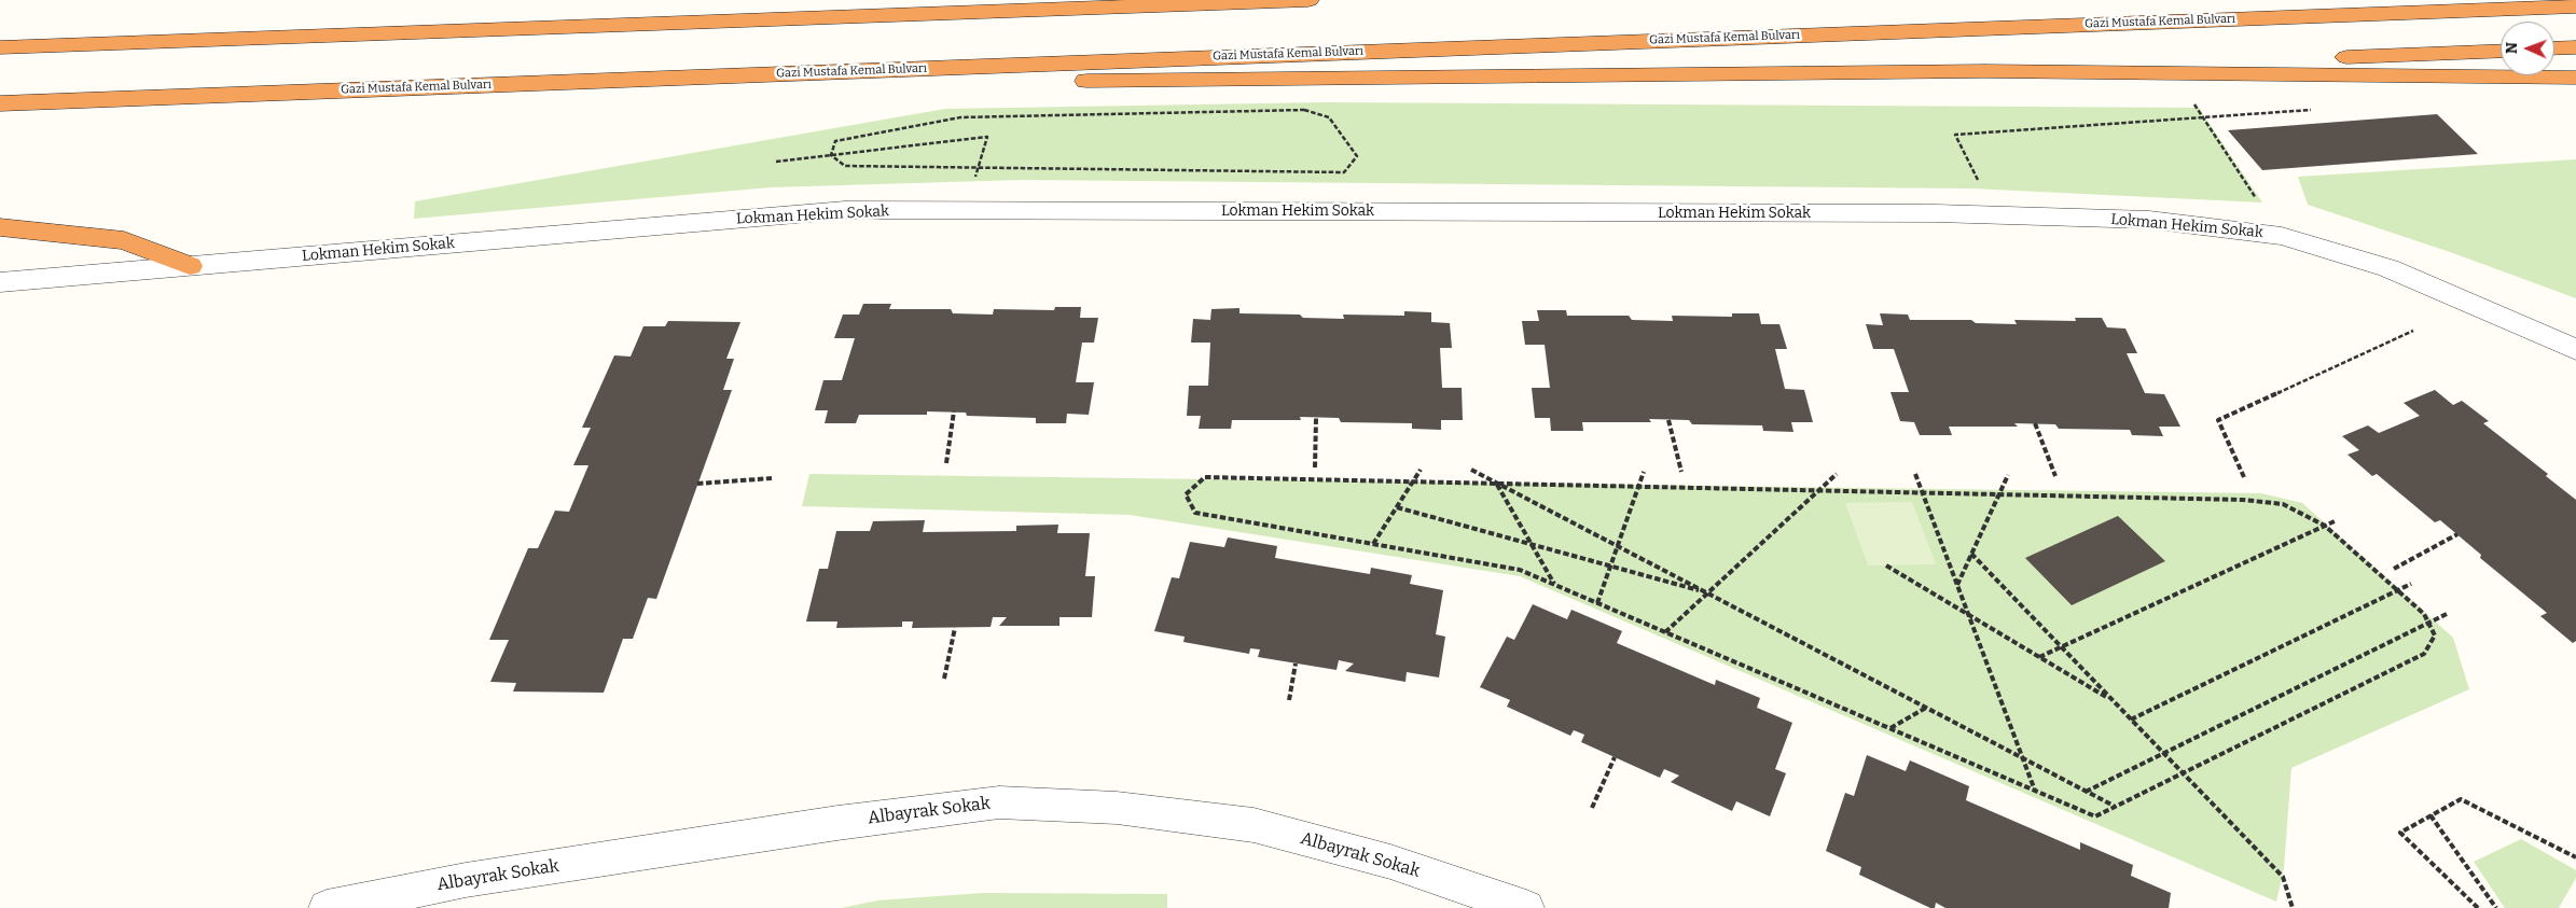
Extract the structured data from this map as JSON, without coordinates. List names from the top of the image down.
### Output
{
  "streets": {
    "highway": ["Gazi Mustafa Kemal Bulvarı"],
    "street": ["Lokman Hekim Sokak", "Albayrak Sokak"]
  },
  "north": "left"
}
